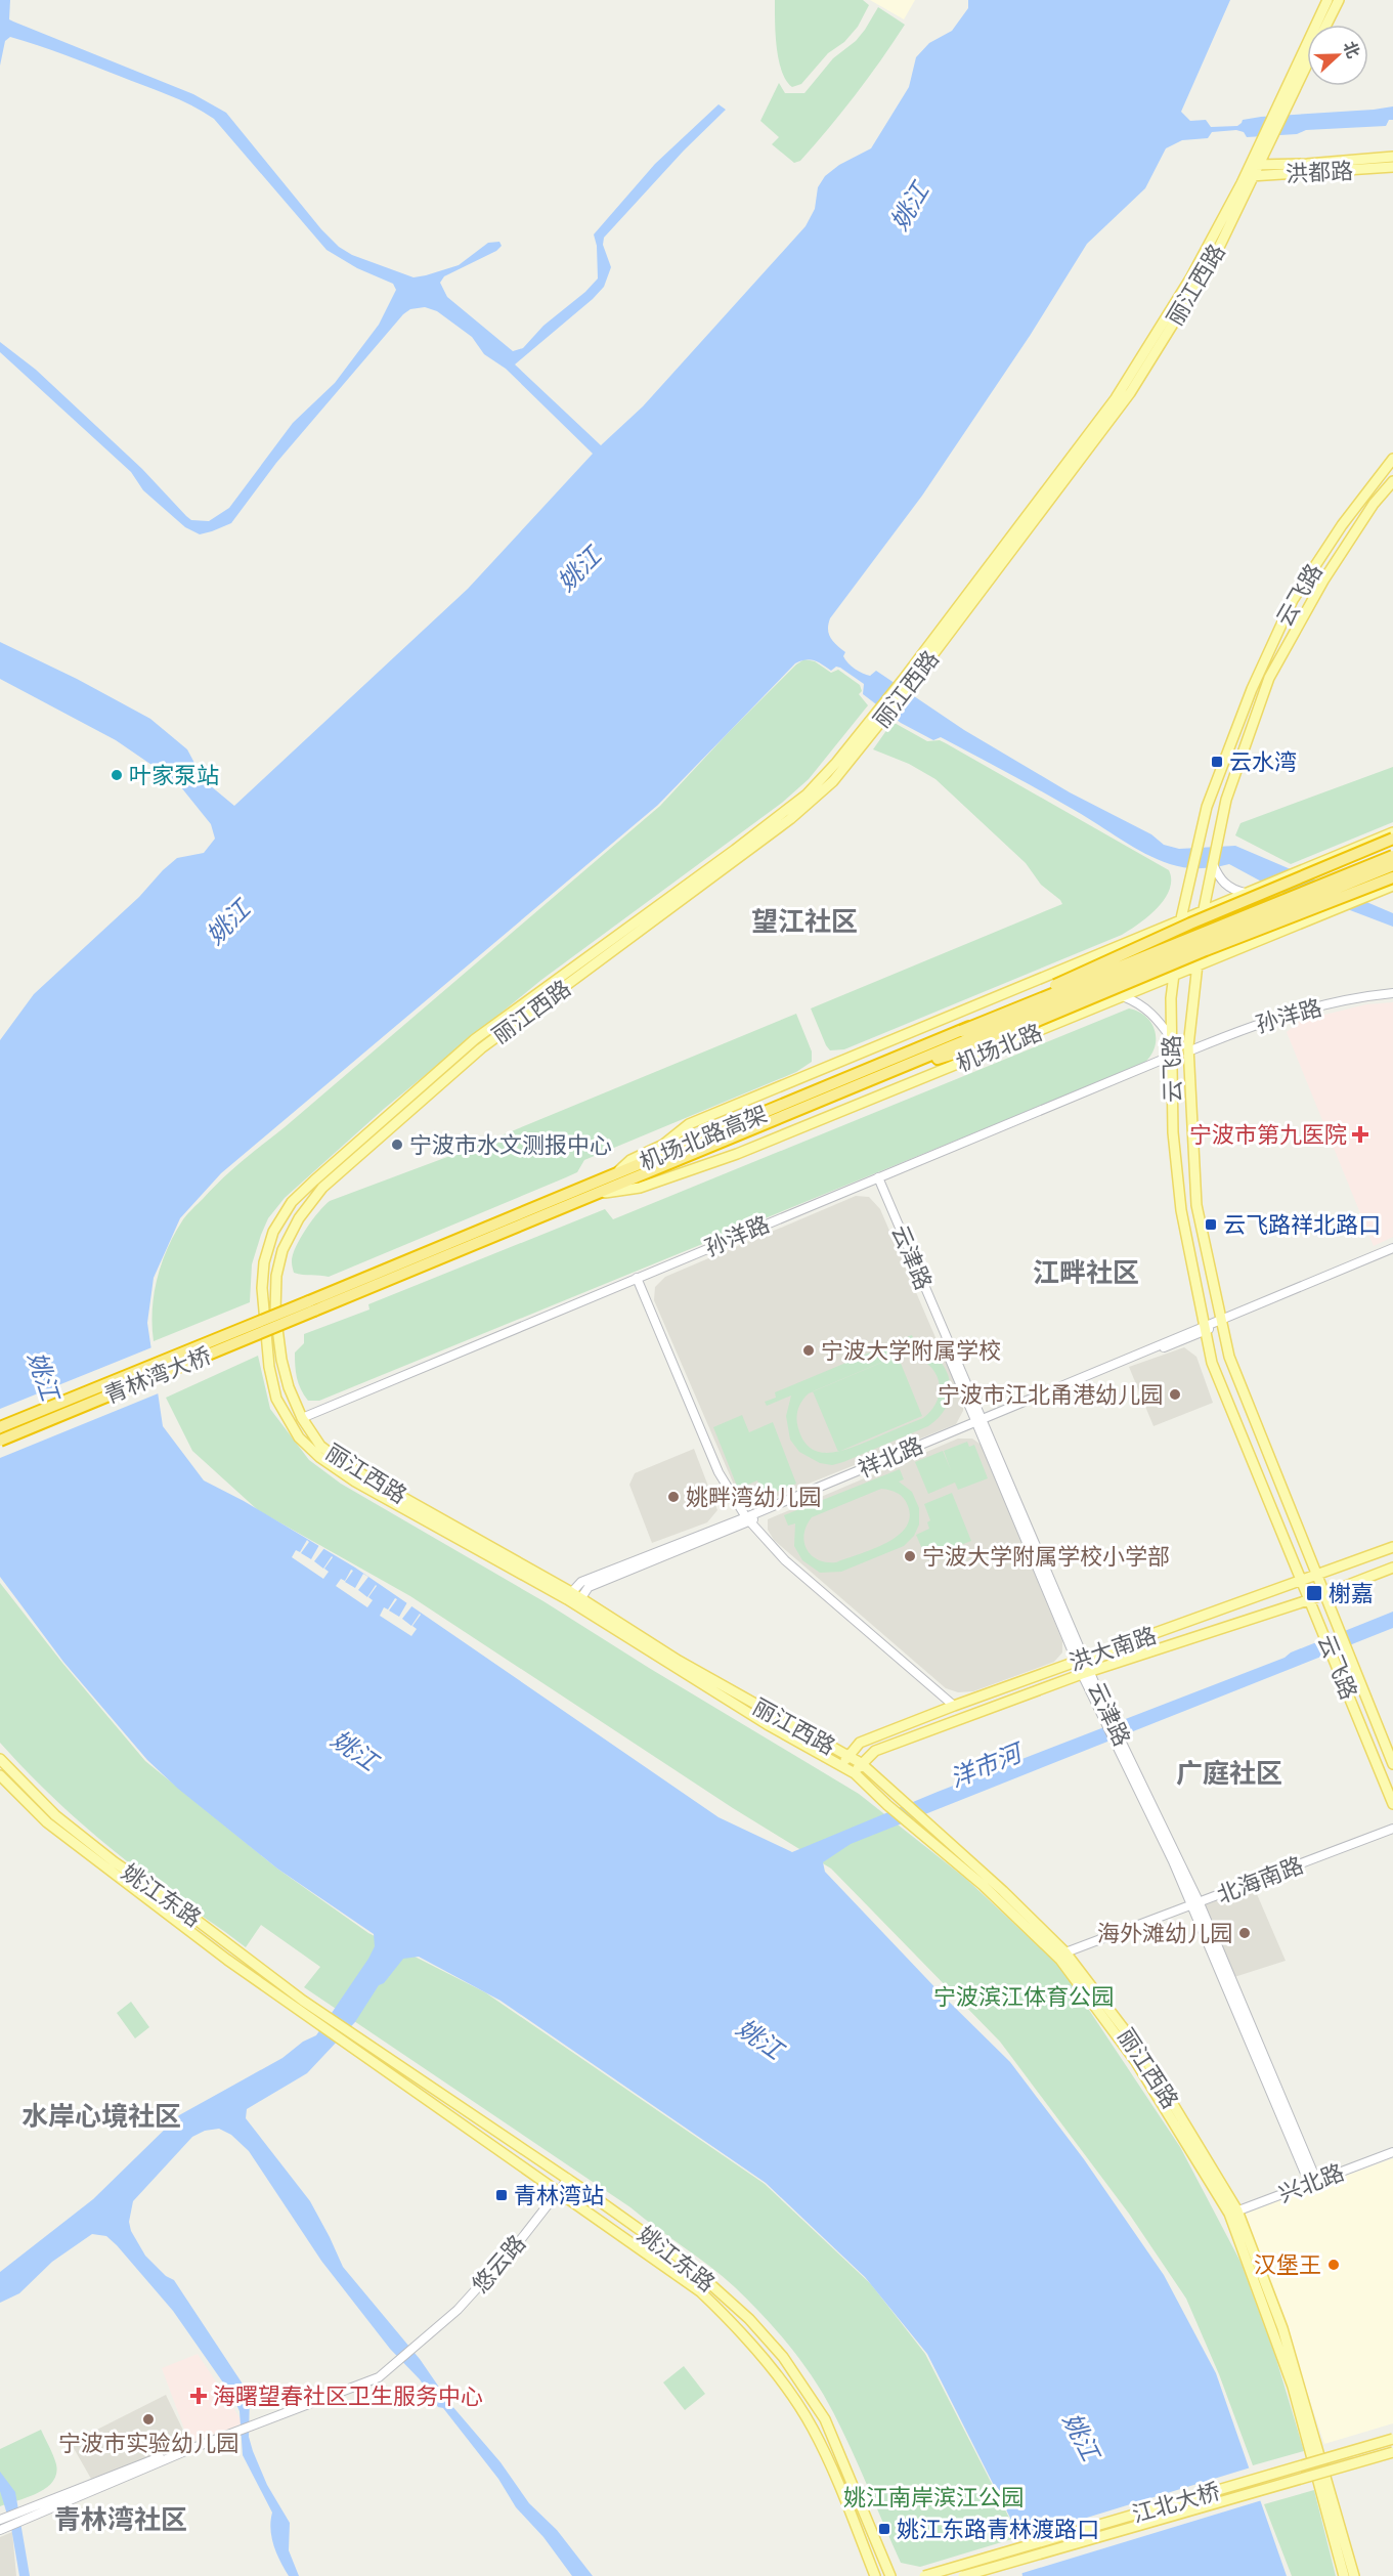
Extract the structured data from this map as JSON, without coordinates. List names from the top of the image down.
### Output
{
  "streets": {
    "highway": ["机场北路", "机场北路高架", "青林湾大桥"],
    "main road": [
      "洪都路",
      "丽江西路",
      "云飞路",
      "洪大南路",
      "姚江东路",
      "江北大桥"
    ],
    "street": [
      "孙洋路",
      "云津路",
      "祥北路",
      "北海南路",
      "兴北路",
      "悠云路"
    ]
  },
  "crossings": [
    ["洪都路", "丽江西路"],
    ["丽江西路", "孙洋路"],
    ["丽江西路", "祥北路"],
    ["丽江西路", "洪大南路"],
    ["丽江西路", "北海南路"],
    ["丽江西路", "兴北路"],
    ["云飞路", "孙洋路"],
    ["云飞路", "机场北路"],
    ["云飞路", "祥北路"],
    ["云飞路", "洪大南路"],
    ["孙洋路", "云津路"],
    ["机场北路", "机场北路高架"],
    ["机场北路高架", "青林湾大桥"],
    ["云津路", "祥北路"],
    ["云津路", "洪大南路"],
    ["云津路", "北海南路"],
    ["云津路", "兴北路"],
    ["姚江东路", "悠云路"]
  ],
  "districts": [
    "望江社区",
    "江畔社区",
    "广庭社区",
    "水岸心境社区",
    "青林湾社区"
  ],
  "water": ["姚江", "洋市河"],
  "parks": ["宁波滨江体育公园", "姚江南岸滨江公园"],
  "places": {
    "transit": [
      "云水湾",
      "云飞路祥北路口",
      "榭嘉",
      "青林湾站",
      "姚江东路青林渡路口"
    ],
    "other": [
      "叶家泵站",
      "宁波市水文测报中心",
      "宁波大学附属学校",
      "宁波市江北甬港幼儿园",
      "姚畔湾幼儿园",
      "宁波大学附属学校小学部",
      "海外滩幼儿园",
      "汉堡王",
      "宁波市实验幼儿园"
    ],
    "health": ["宁波市第九医院", "海曙望春社区卫生服务中心"]
  },
  "north": "right"
}
